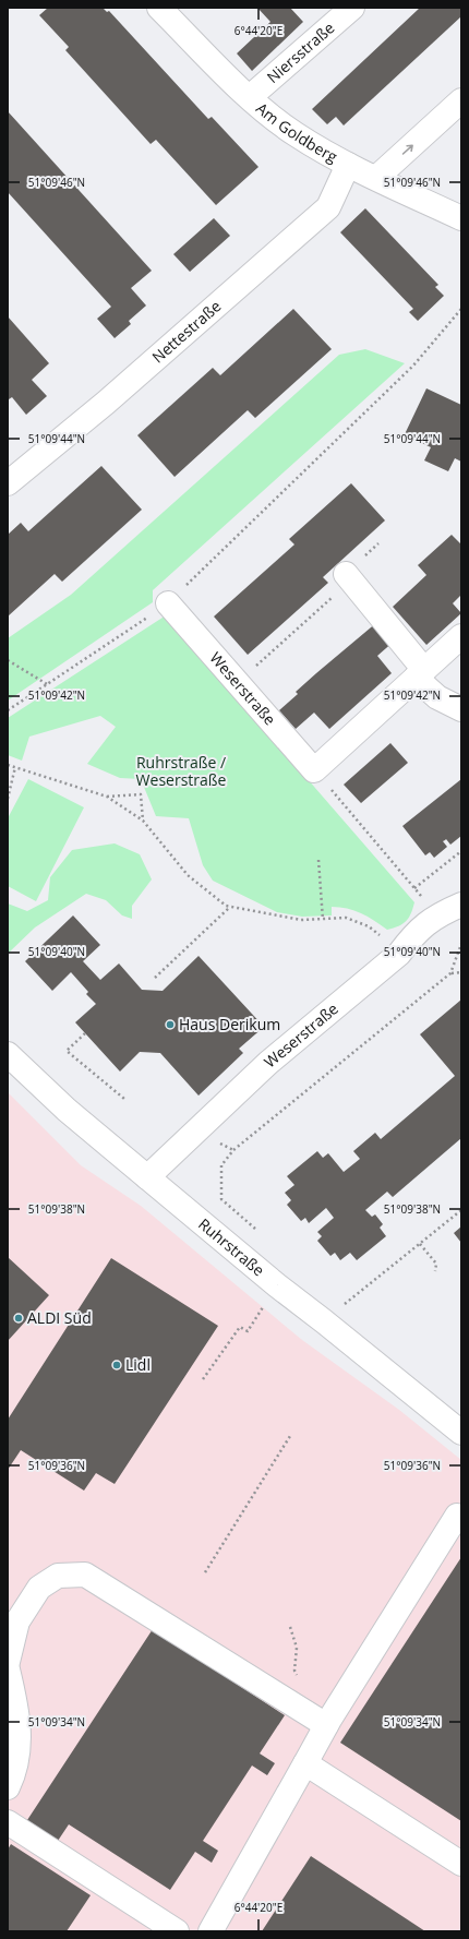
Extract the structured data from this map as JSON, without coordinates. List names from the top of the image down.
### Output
{
  "streets": {
    "street": [
      "Niersstraße",
      "Am Goldberg",
      "Nettestraße",
      "Weserstraße",
      "Ruhrstraße"
    ]
  },
  "crossings": [
    ["Niersstraße", "Am Goldberg"],
    ["Am Goldberg", "Nettestraße"],
    ["Weserstraße", "Ruhrstraße"]
  ],
  "parks": ["Ruhrstraße / Weserstraße"],
  "places": ["Haus Derikum", "ALDI Süd", "Lidl"],
  "coordinates": [
    "6°44'20\"E",
    "51°09'46\"N",
    "51°09'44\"N",
    "51°09'42\"N",
    "51°09'40\"N",
    "51°09'38\"N",
    "51°09'36\"N",
    "51°09'34\"N"
  ]
}
